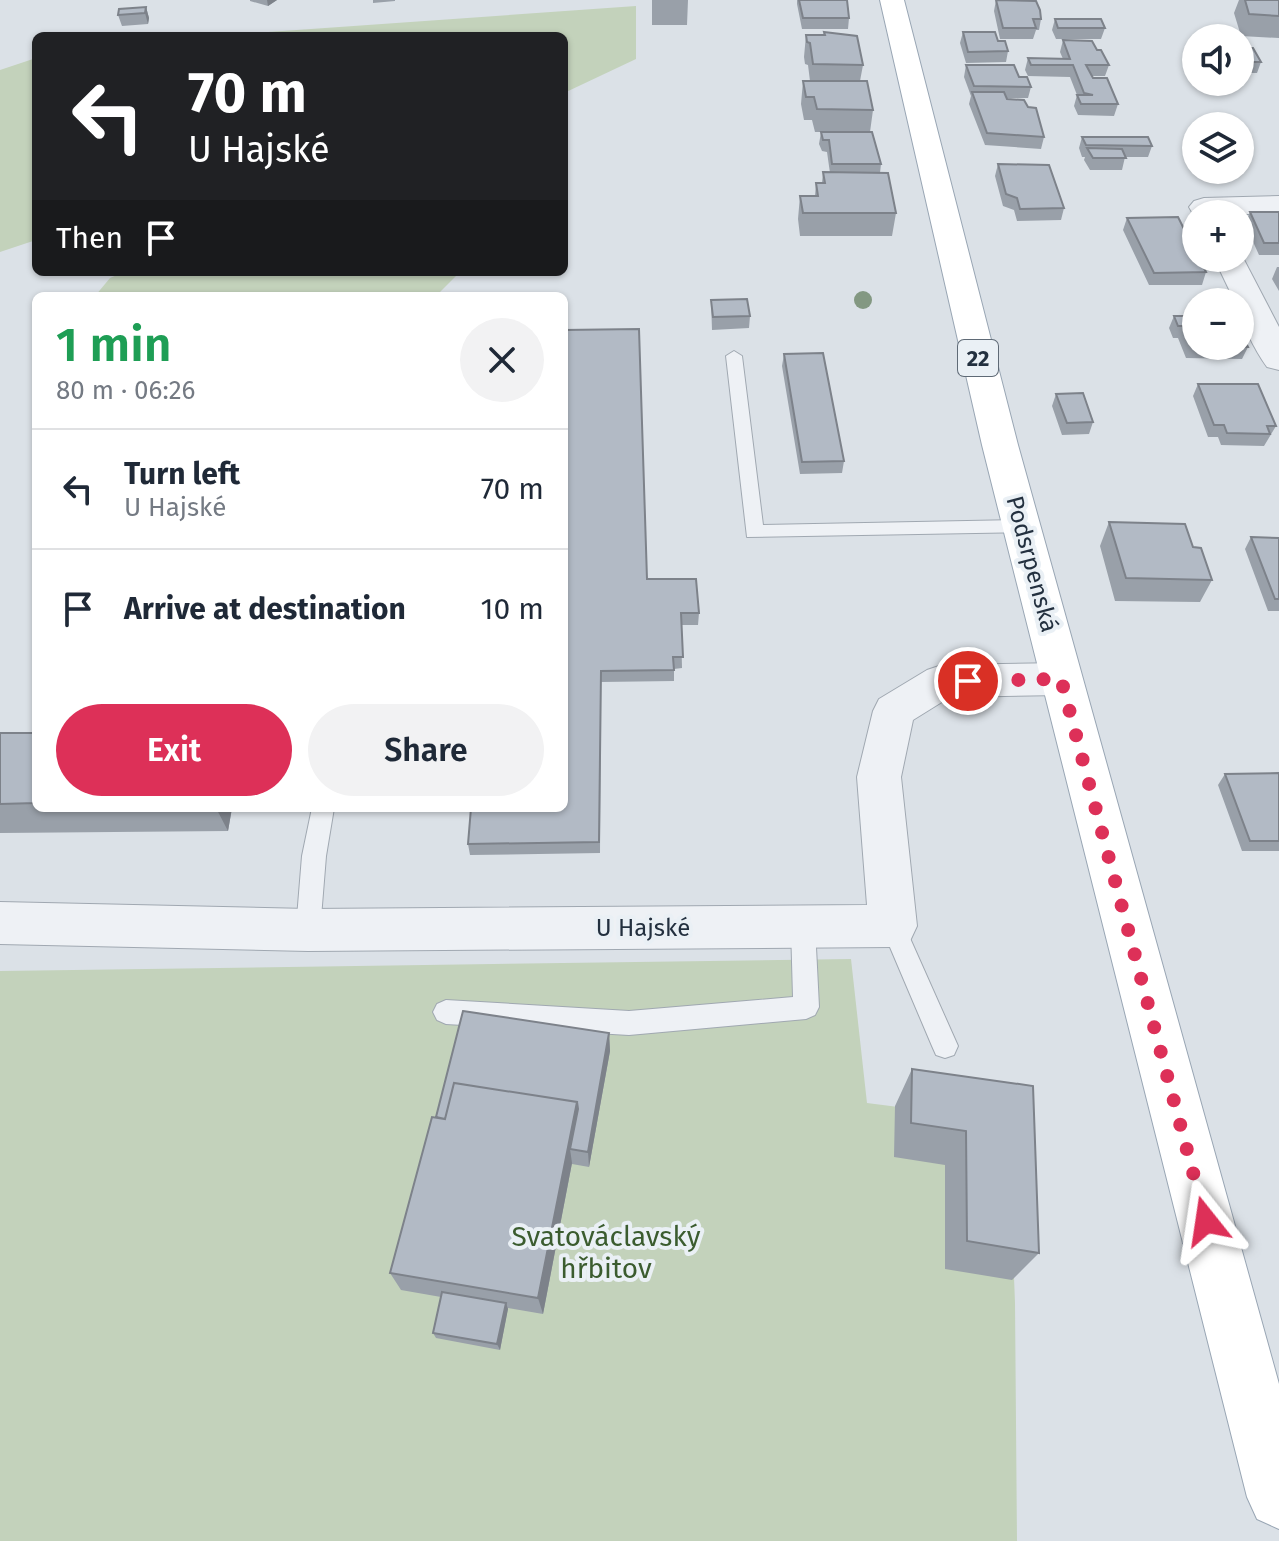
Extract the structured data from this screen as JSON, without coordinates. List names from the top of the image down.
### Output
{
  "streets": {
    "main road": ["22", "Podsrpenská"],
    "street": ["U Hajské"]
  },
  "parks": ["Svatováclavský hřbitov"],
  "page": {
    "map_buttons": ["+", "−"],
    "turn": ["70 m", "U Hajské"],
    "then": "Then",
    "heading": ["1 min", "80 m · 06:26"],
    "list": [
      {
        "name": "Turn left",
        "note": "U Hajské",
        "value": "70 m"
      },
      {
        "name": "Arrive at destination",
        "value": "10 m"
      }
    ],
    "buttons": ["Exit", "Share"]
  }
}
